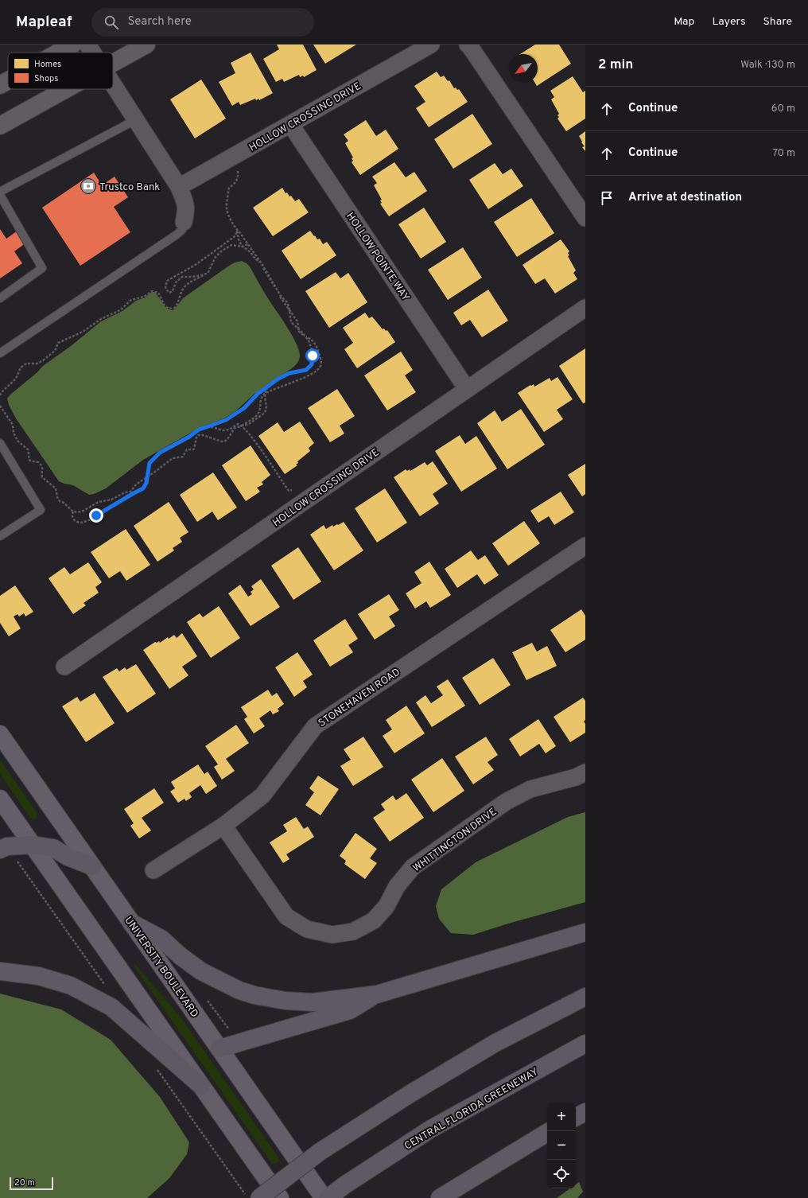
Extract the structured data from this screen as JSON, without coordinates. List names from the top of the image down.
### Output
{
  "streets": {
    "highway": ["CENTRAL FLORIDA GREENEWAY"],
    "main road": ["UNIVERSITY BOULEVARD"],
    "street": [
      "HOLLOW CROSSING DRIVE",
      "HOLLOW POINTE WAY",
      "STONEHAVEN ROAD",
      "WHITTINGTON DRIVE"
    ]
  },
  "crossings": [
    ["HOLLOW CROSSING DRIVE", "HOLLOW POINTE WAY"],
    ["STONEHAVEN ROAD", "WHITTINGTON DRIVE"]
  ],
  "places": {
    "bank": ["Trustco Bank"]
  },
  "legend": ["Homes", "Shops"],
  "scale_bar": "20 m",
  "north": "bottom left",
  "page": {
    "header": "Mapleaf",
    "search": "Search here",
    "nav": ["Map", "Layers", "Share"],
    "heading": ["2 min", "Walk · 130 m"],
    "list": [
      ["Continue", "60 m"],
      ["Continue", "70 m"],
      "Arrive at destination"
    ],
    "map_buttons": ["+", "−"],
    "scale": "20 m"
  }
}
